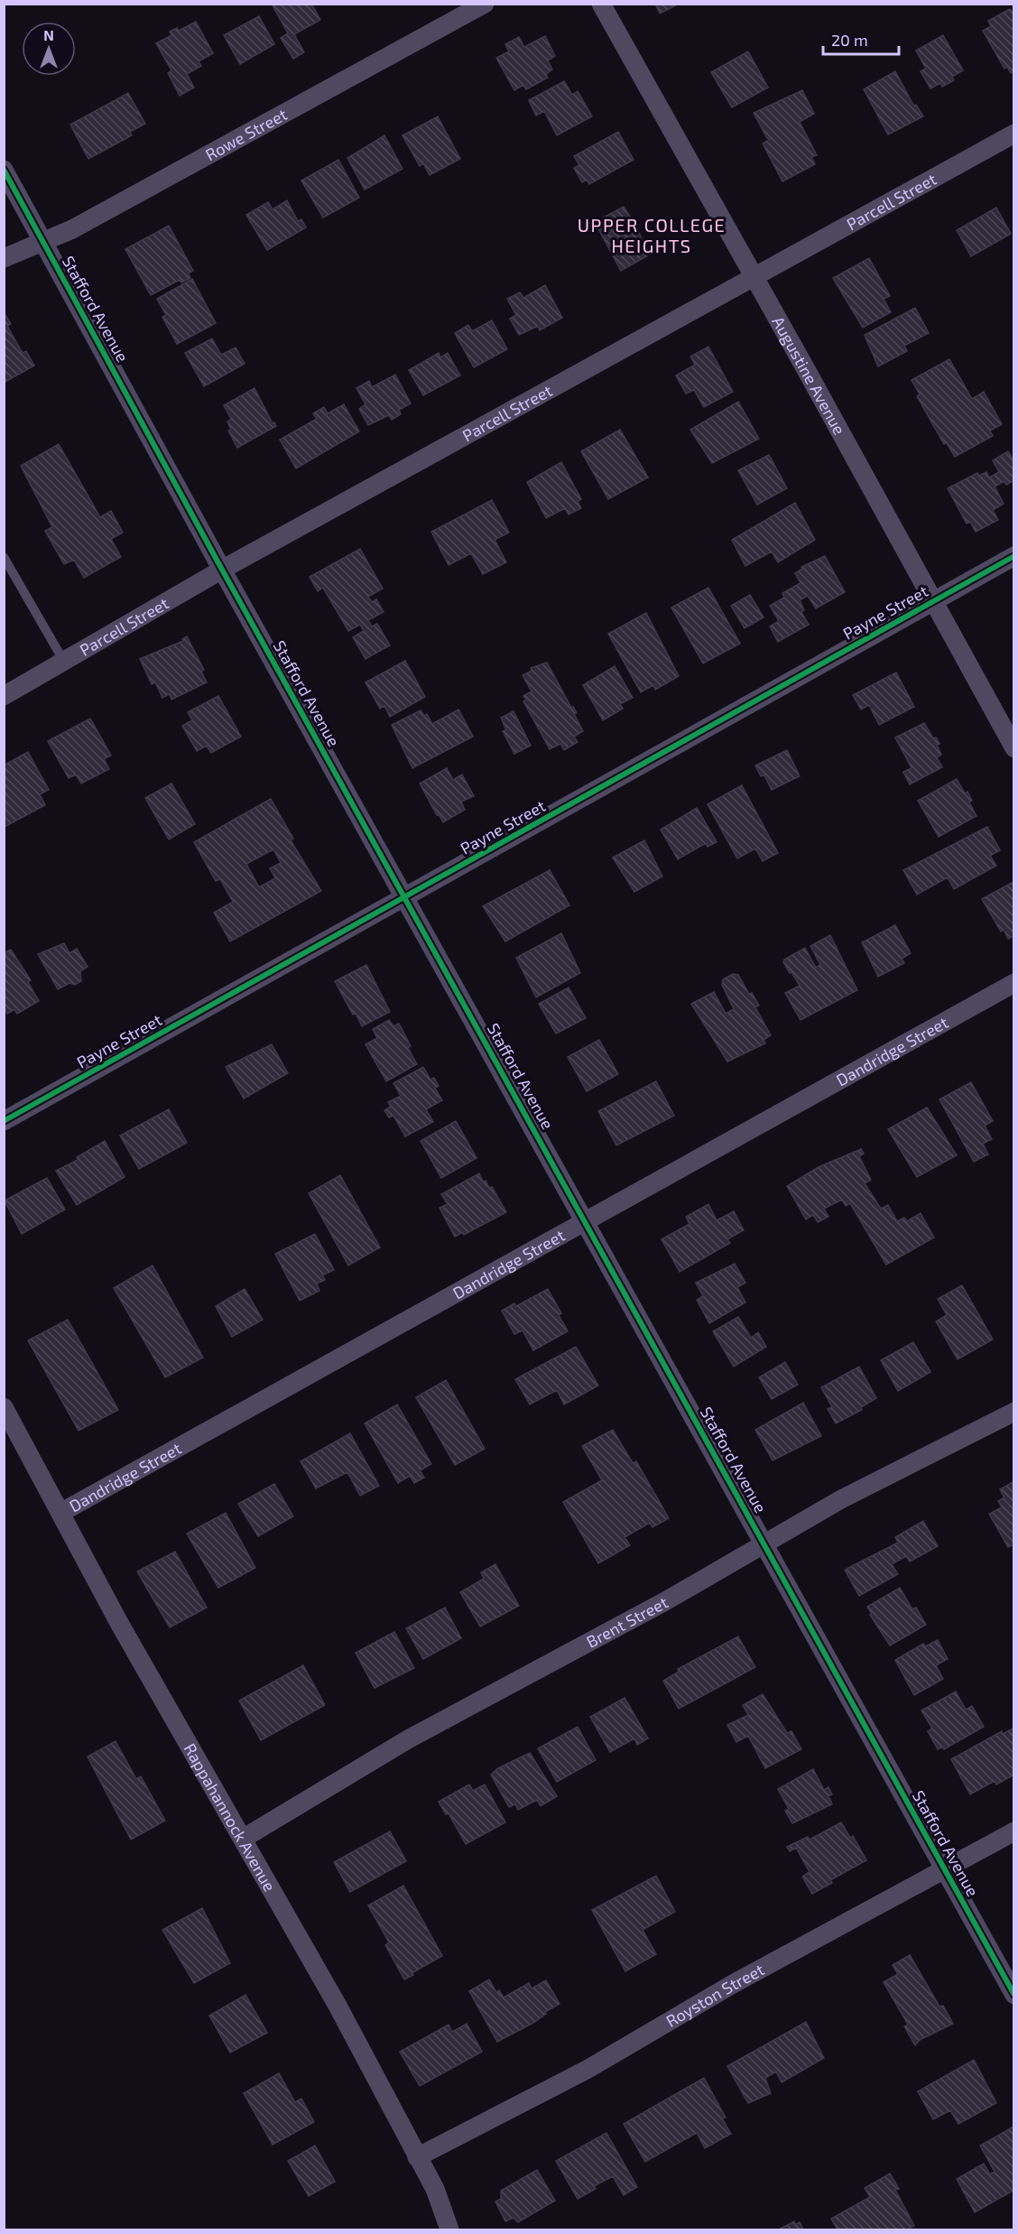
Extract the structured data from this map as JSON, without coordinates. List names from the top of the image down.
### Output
{
  "streets": {
    "street": [
      "Rowe Street",
      "Parcell Street",
      "Stafford Avenue",
      "Augustine Avenue",
      "Payne Street",
      "Dandridge Street",
      "Brent Street",
      "Rappahannock Avenue",
      "Royston Street"
    ]
  },
  "crossings": [
    ["Rowe Street", "Stafford Avenue"],
    ["Parcell Street", "Stafford Avenue"],
    ["Parcell Street", "Augustine Avenue"],
    ["Stafford Avenue", "Payne Street"],
    ["Stafford Avenue", "Dandridge Street"],
    ["Stafford Avenue", "Brent Street"],
    ["Stafford Avenue", "Royston Street"],
    ["Augustine Avenue", "Payne Street"],
    ["Dandridge Street", "Rappahannock Avenue"],
    ["Brent Street", "Rappahannock Avenue"],
    ["Rappahannock Avenue", "Royston Street"]
  ],
  "districts": ["UPPER COLLEGE HEIGHTS"],
  "scale_bar": "20 m",
  "north": "top"
}
